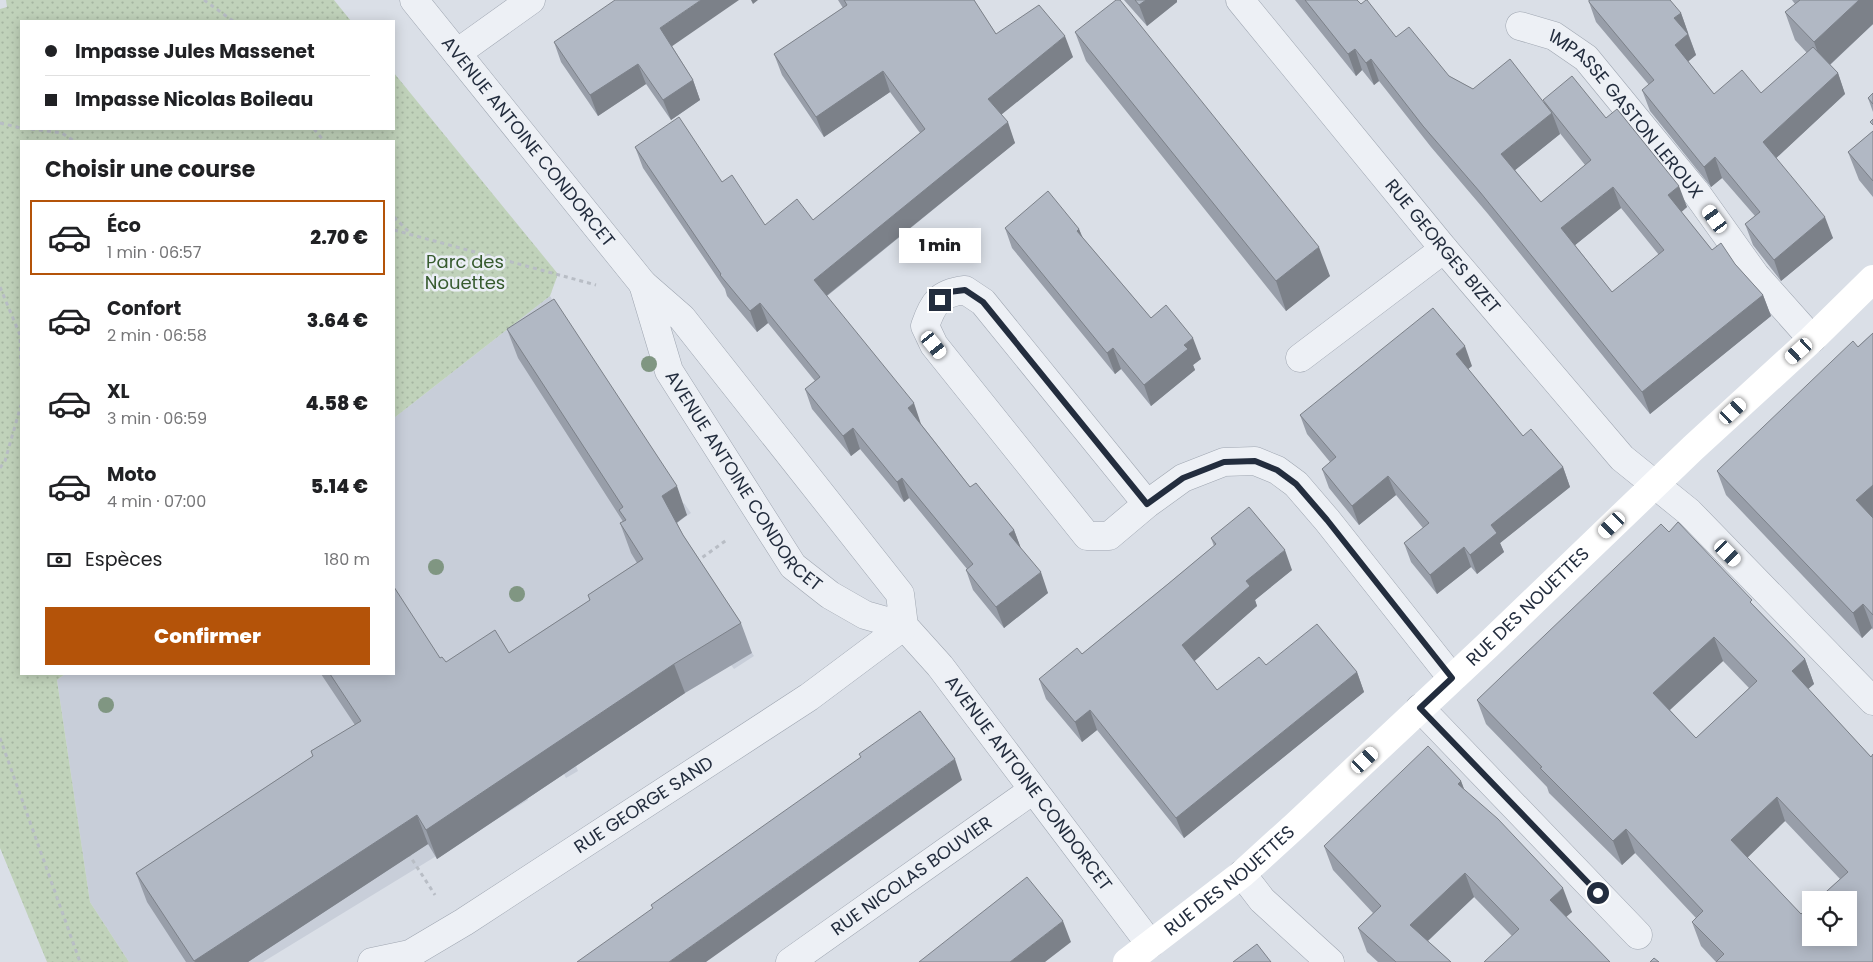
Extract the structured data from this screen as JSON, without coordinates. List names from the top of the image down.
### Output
{
  "streets": {
    "street": [
      "IMPASSE GASTON LEROUX",
      "AVENUE ANTOINE CONDORCET",
      "RUE GEORGES BIZET",
      "RUE DES NOUETTES",
      "RUE GEORGE SAND",
      "RUE NICOLAS BOUVIER"
    ]
  },
  "crossings": [
    ["IMPASSE GASTON LEROUX", "RUE DES NOUETTES"],
    ["AVENUE ANTOINE CONDORCET", "RUE DES NOUETTES"],
    ["AVENUE ANTOINE CONDORCET", "RUE GEORGE SAND"],
    ["AVENUE ANTOINE CONDORCET", "RUE NICOLAS BOUVIER"],
    ["RUE GEORGES BIZET", "RUE DES NOUETTES"]
  ],
  "parks": ["Parc des Nouettes"],
  "page": {
    "banner": ["Impasse Jules Massenet", "Impasse Nicolas Boileau"],
    "heading": "Choisir une course",
    "list": [
      {
        "name": "Éco",
        "note": "1 min · 06:57",
        "value": "2.70 €"
      },
      {
        "name": "Confort",
        "note": "2 min · 06:58",
        "value": "3.64 €"
      },
      {
        "name": "XL",
        "note": "3 min · 06:59",
        "value": "4.58 €"
      },
      {
        "name": "Moto",
        "note": "4 min · 07:00",
        "value": "5.14 €"
      }
    ],
    "bubble": "1 min",
    "pay": ["Espèces", "180 m"],
    "buttons": "Confirmer"
  }
}
